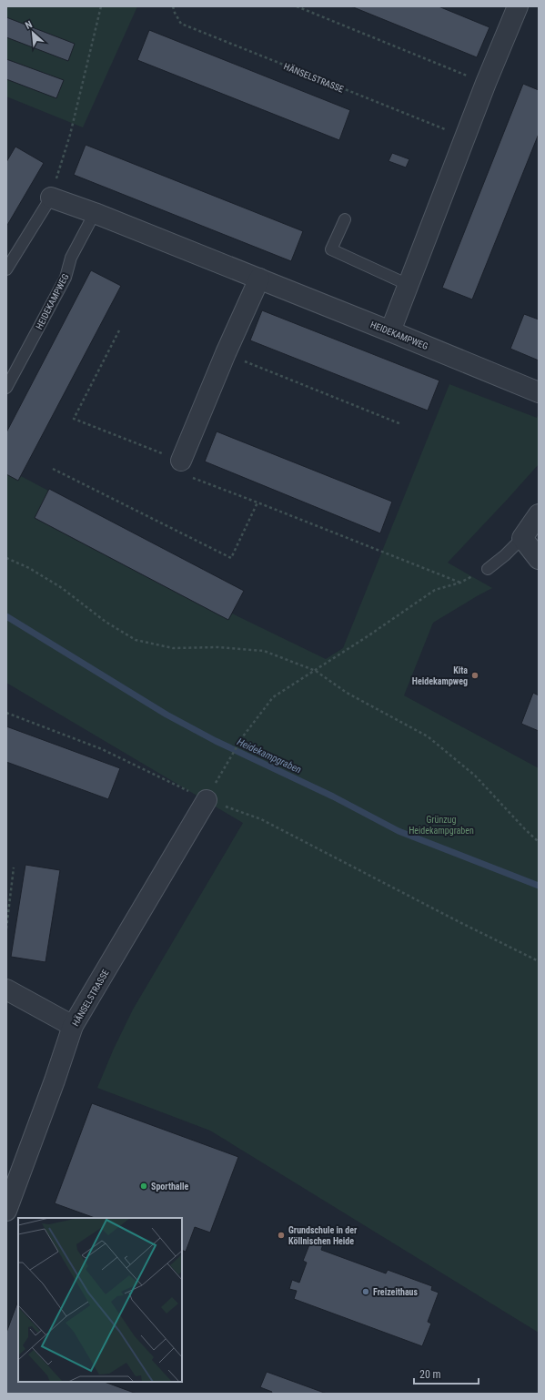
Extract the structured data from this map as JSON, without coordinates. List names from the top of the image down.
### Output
{
  "streets": {
    "street": ["HÄNSELSTRASSE", "HEIDEKAMPWEG"]
  },
  "water": ["Heidekampgraben"],
  "parks": ["Grünzug Heidekampgraben"],
  "places": [
    "Kita Heidekampweg",
    "Sporthalle",
    "Grundschule in der Köllnischen Heide",
    "Freizeithaus"
  ],
  "scale_bar": "20 m",
  "north": "top left"
}
